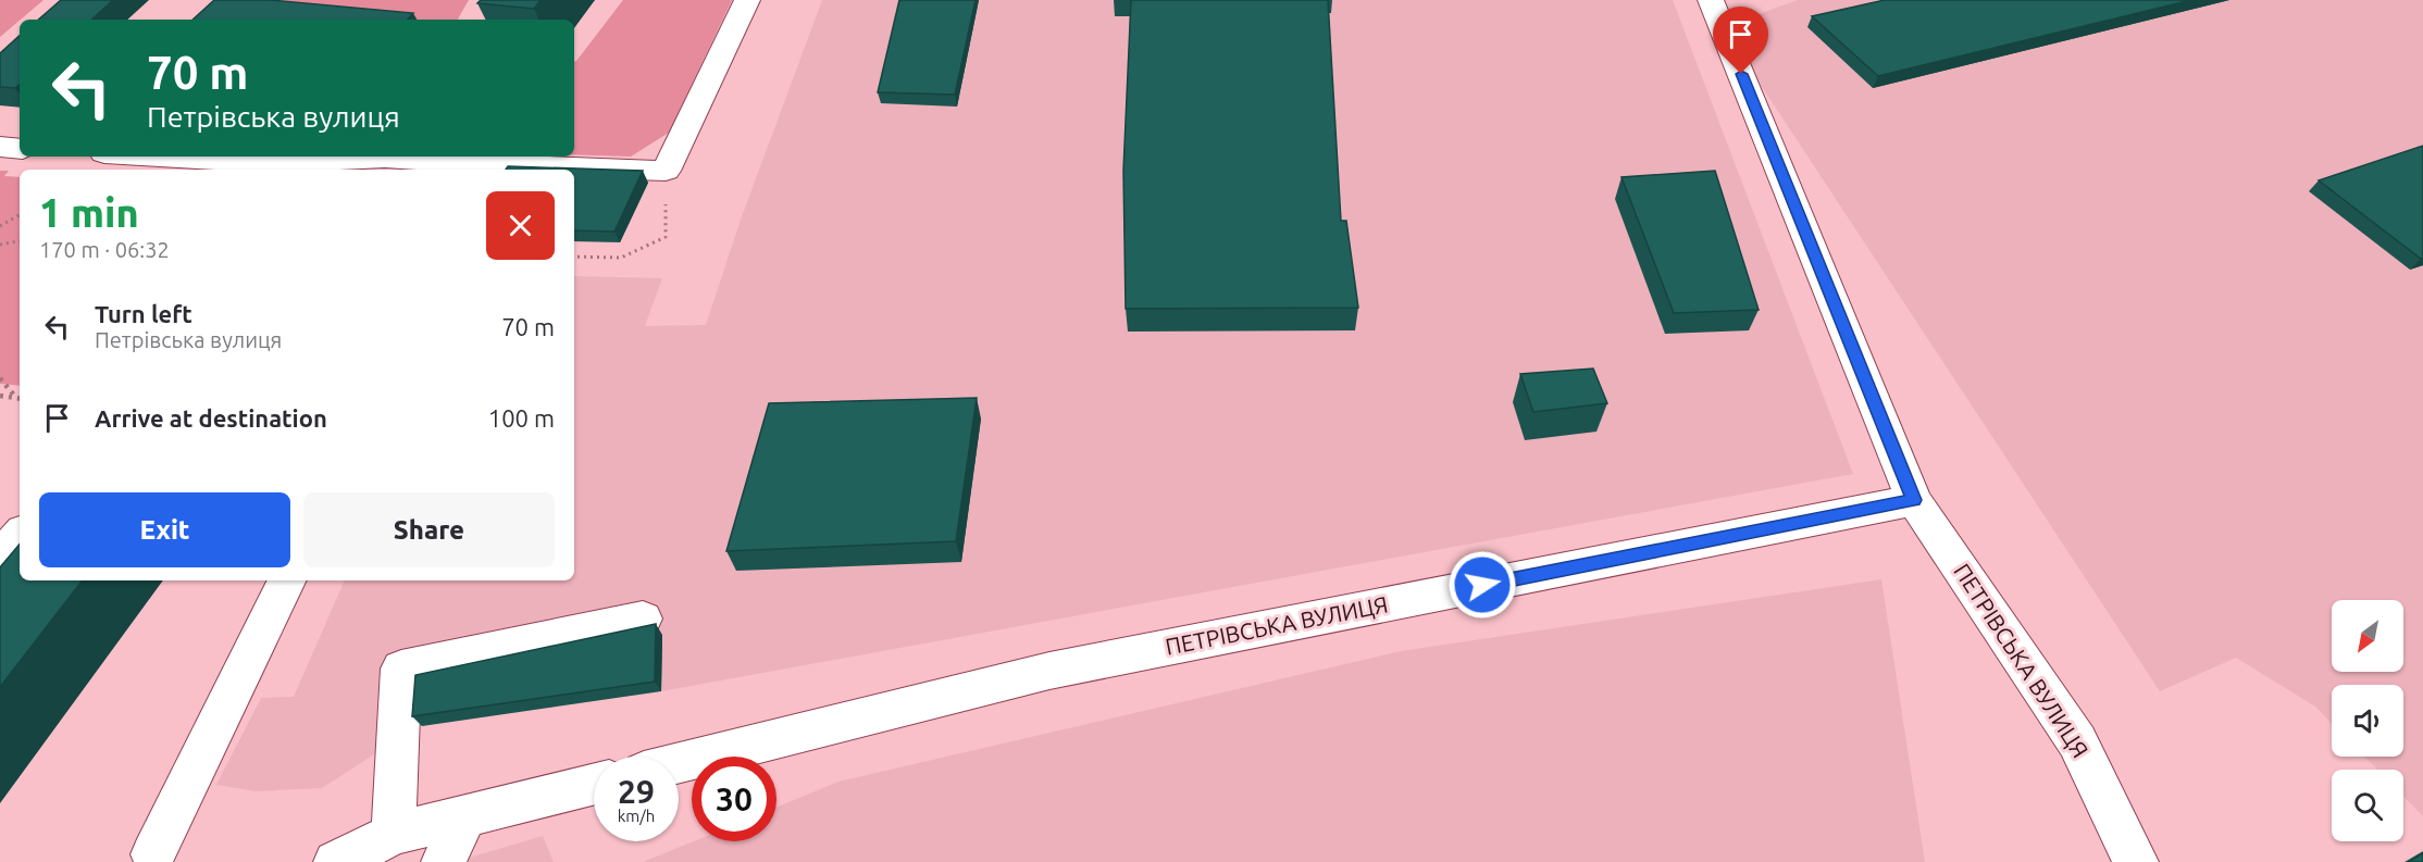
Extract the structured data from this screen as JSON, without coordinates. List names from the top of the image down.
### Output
{
  "streets": {
    "street": ["ПЕТРІВСЬКА ВУЛИЦЯ"]
  },
  "north": "bottom left",
  "page": {
    "turn": ["70 m", "Петрівська вулиця"],
    "heading": ["1 min", "170 m · 06:32"],
    "list": [
      {
        "name": "Turn left",
        "note": "Петрівська вулиця",
        "value": "70 m"
      },
      {
        "name": "Arrive at destination",
        "value": "100 m"
      }
    ],
    "buttons": ["Exit", "Share"],
    "speed": "29 km/h",
    "limit": "30"
  }
}
